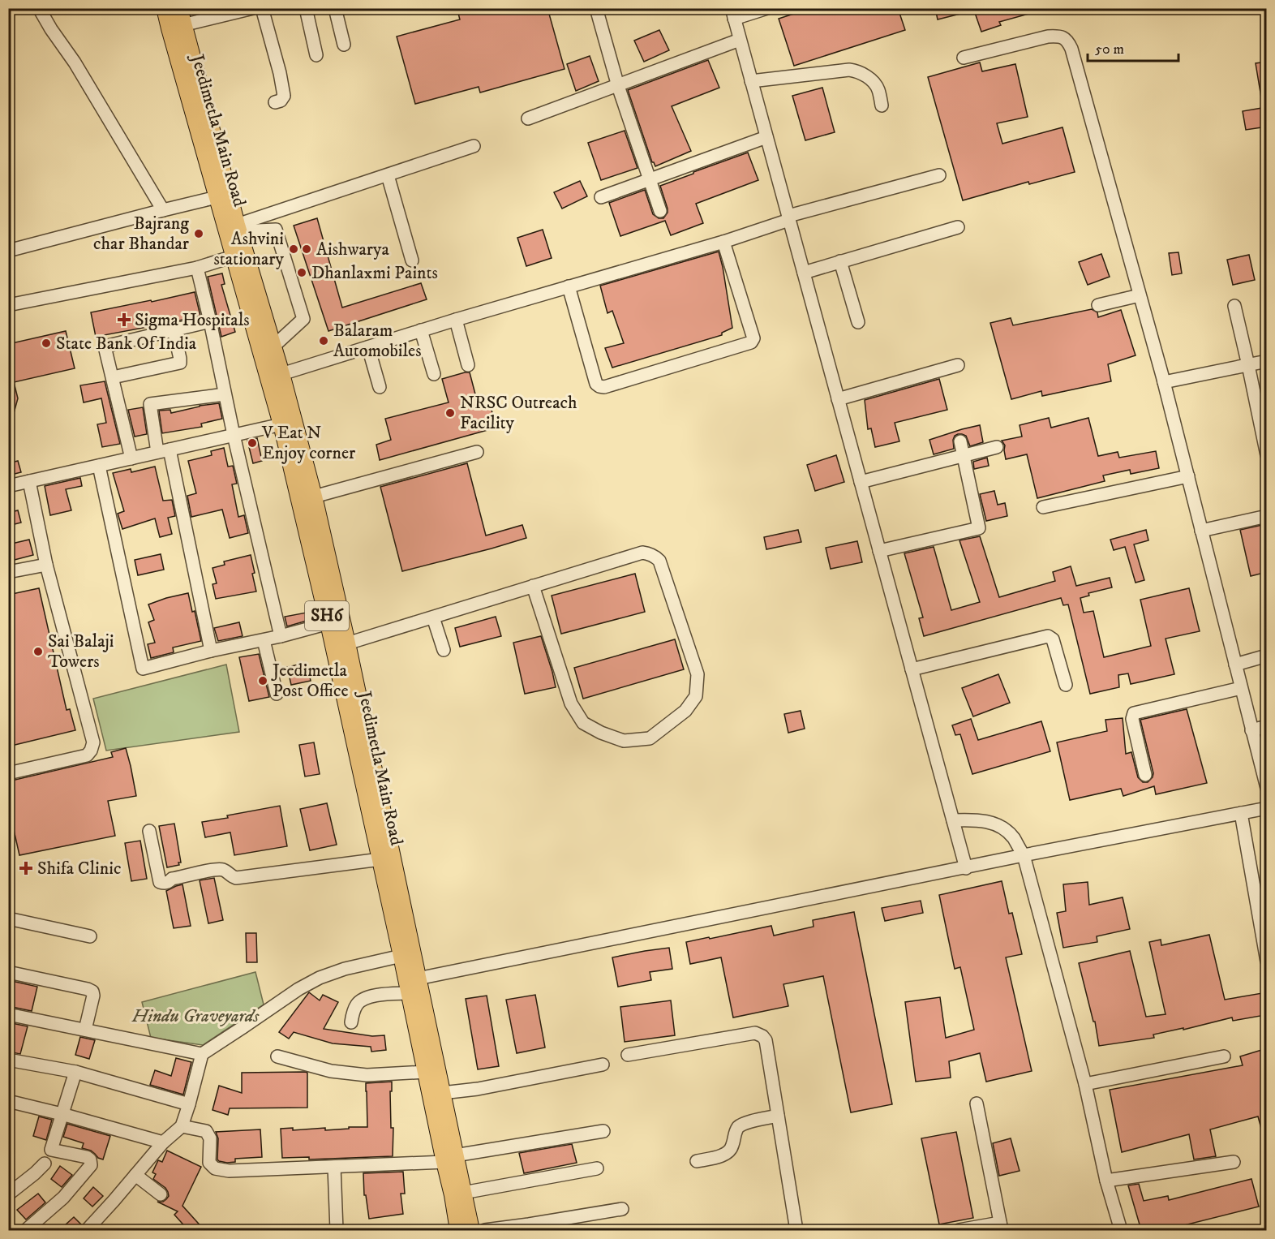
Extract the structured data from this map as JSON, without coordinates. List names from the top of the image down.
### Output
{
  "streets": {
    "main road": ["Jeedimetla Main Road", "SH6"]
  },
  "parks": ["Hindu Graveyards"],
  "places": {
    "other": [
      "Bajrang char Bhandar",
      "Ashvini stationary",
      "Aishwarya",
      "Dhanlaxmi Paints",
      "Balaram Automobiles",
      "State Bank Of India",
      "NRSC Outreach Facility",
      "V Eat N Enjoy corner",
      "Sai Balaji Towers",
      "Jeedimetla Post Office"
    ],
    "health": ["Sigma Hospitals", "Shifa Clinic"]
  },
  "scale_bar": "50 m"
}
